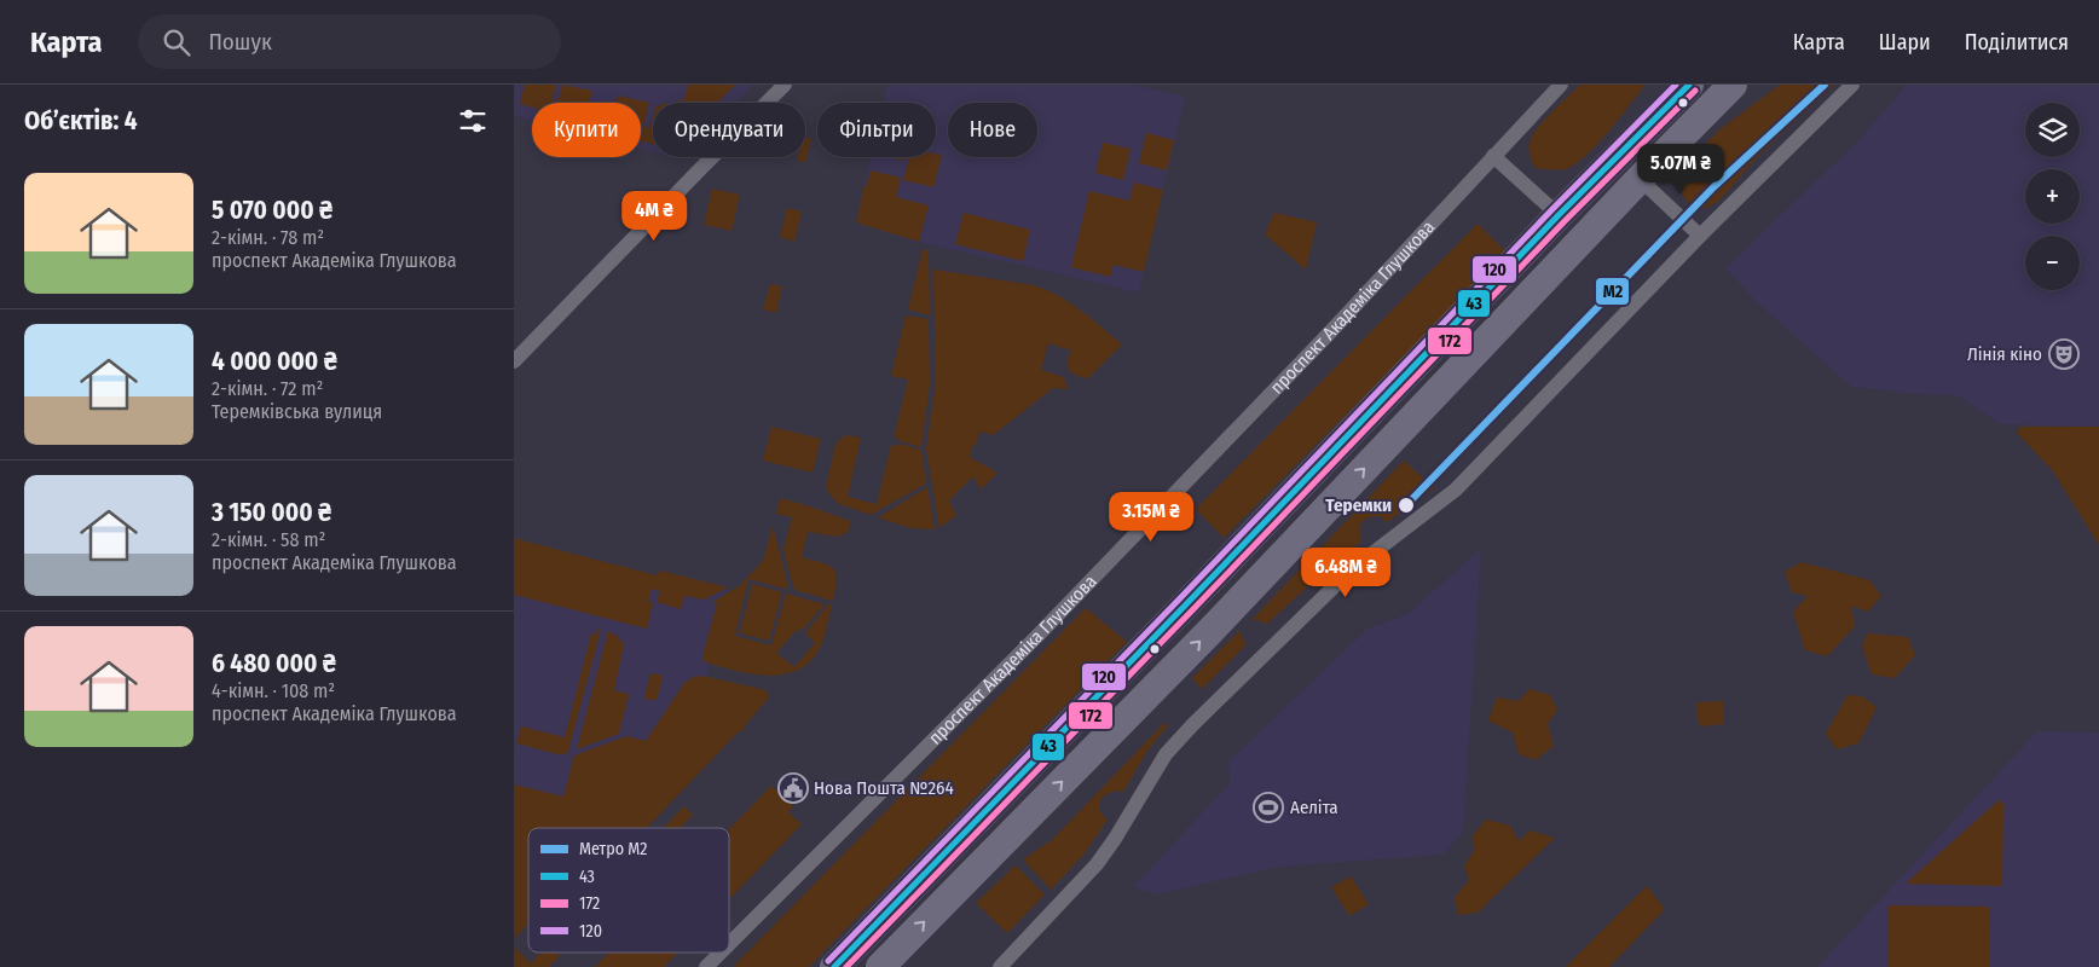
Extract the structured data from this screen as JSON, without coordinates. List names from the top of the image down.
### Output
{
  "streets": {
    "street": ["проспект Академіка Глушкова"]
  },
  "places": {
    "theatre": ["Лінія кіно"],
    "other": ["Теремки"],
    "public building": ["Нова Пошта №264"],
    "sports": ["Аеліта"]
  },
  "lines": [
    "metro line M2",
    "transit line 43",
    "transit line 120",
    "transit line 172"
  ],
  "legend": [
    "Метро M2",
    "43",
    "172",
    "120"
  ],
  "page": {
    "header": "Карта",
    "search": "Пошук",
    "nav": ["Карта", "Шари", "Поділитися"],
    "heading": "Об’єктів: 4",
    "map_buttons": ["+", "−"],
    "chip": [
      "Купити",
      "Орендувати",
      "Фільтри",
      "Нове"
    ],
    "price": [
      "5.07M ₴",
      "4M ₴",
      "3.15M ₴",
      "6.48M ₴"
    ],
    "list": [
      {
        "name": "5 070 000 ₴",
        "note": "2-кімн. · 78 m² · проспект Академіка Глушкова"
      },
      {
        "name": "4 000 000 ₴",
        "note": "2-кімн. · 72 m² · Теремківська вулиця"
      },
      {
        "name": "3 150 000 ₴",
        "note": "2-кімн. · 58 m² · проспект Академіка Глушкова"
      },
      {
        "name": "6 480 000 ₴",
        "note": "4-кімн. · 108 m² · проспект Академіка Глушкова"
      }
    ]
  }
}
